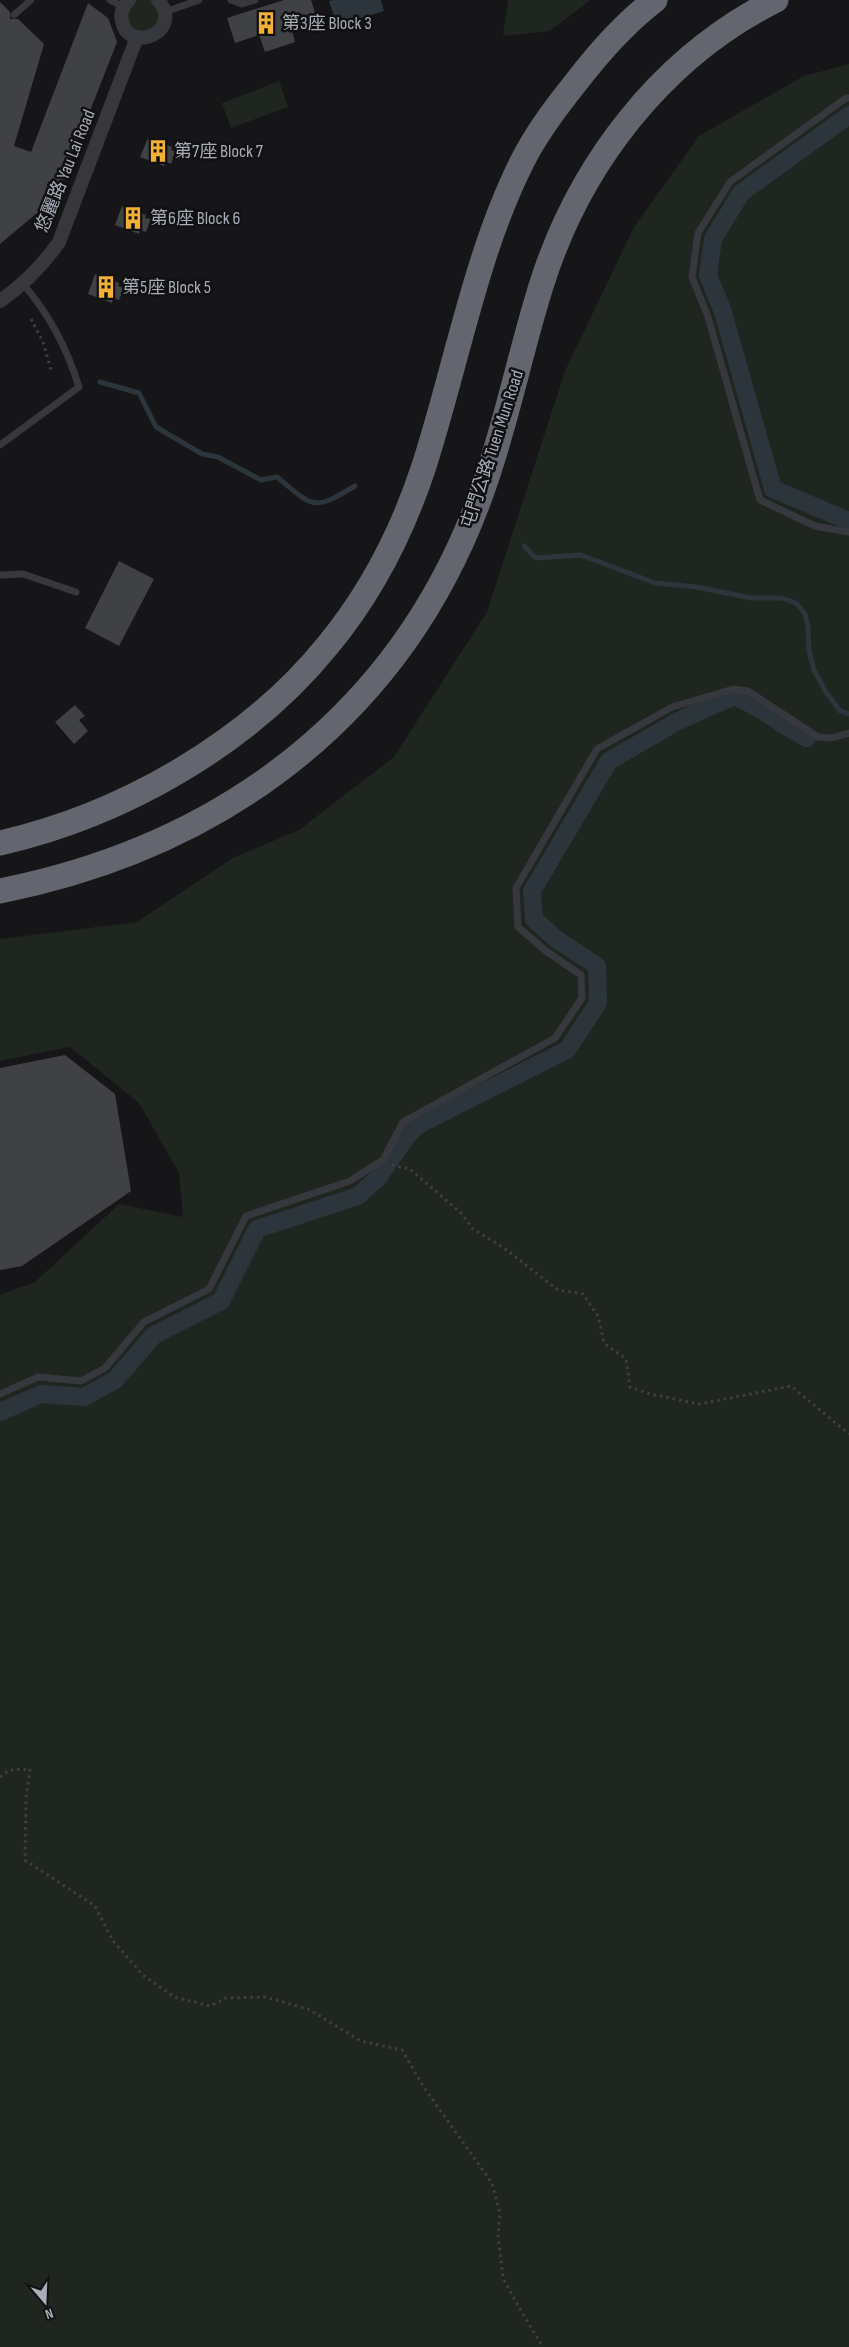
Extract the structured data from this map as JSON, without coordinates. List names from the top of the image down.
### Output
{
  "streets": {
    "highway": ["屯門公路 Tuen Mun Road"],
    "street": ["悠麗路 Yau Lai Road"]
  },
  "places": {
    "building": [
      "第3座 Block 3",
      "第7座 Block 7",
      "第6座 Block 6",
      "第5座 Block 5"
    ]
  },
  "north": "bottom"
}
